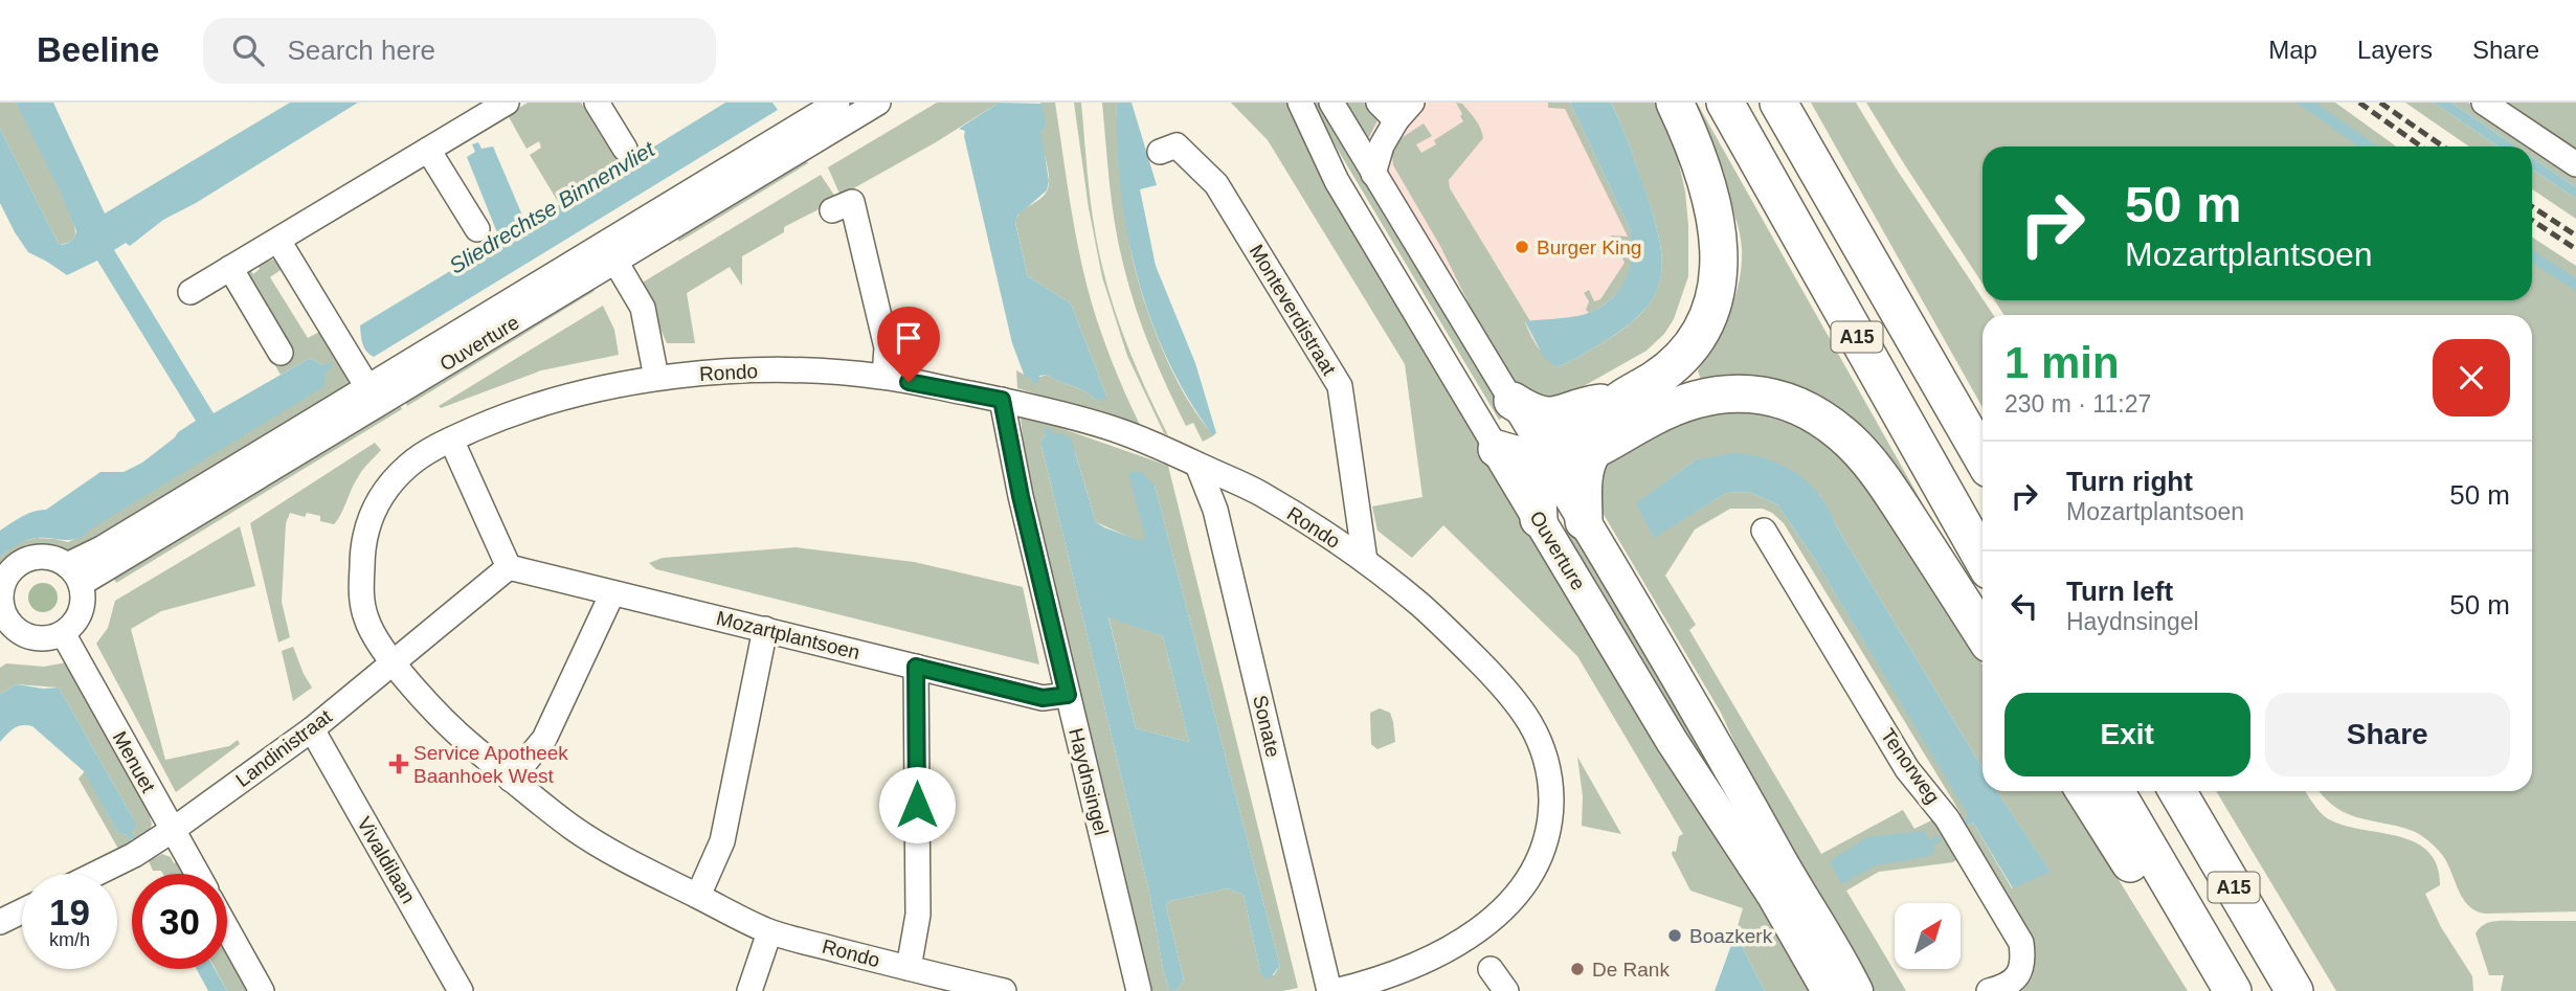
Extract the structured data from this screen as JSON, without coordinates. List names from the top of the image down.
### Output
{
  "streets": {
    "highway": ["A15"],
    "main road": ["Ouverture"],
    "street": [
      "Monteverdistraat",
      "Rondo",
      "Mozartplantsoen",
      "Sonate",
      "Landinistraat",
      "Menuet",
      "Tenorweg",
      "Haydnsingel",
      "Vivaldilaan"
    ]
  },
  "crossings": [
    ["Monteverdistraat", "Rondo"],
    ["Ouverture", "Menuet"],
    ["Rondo", "Sonate"],
    ["Rondo", "Landinistraat"],
    ["Rondo", "Haydnsingel"],
    ["Mozartplantsoen", "Haydnsingel"],
    ["Landinistraat", "Menuet"],
    ["Landinistraat", "Vivaldilaan"]
  ],
  "water": ["Sliedrechtse Binnenvliet"],
  "places": {
    "other": ["Burger King", "Boazkerk", "De Rank"],
    "health": ["Service Apotheek Baanhoek West"]
  },
  "north": "top right",
  "page": {
    "header": "Beeline",
    "search": "Search here",
    "nav": ["Map", "Layers", "Share"],
    "turn": ["50 m", "Mozartplantsoen"],
    "heading": ["1 min", "230 m · 11:27"],
    "list": [
      {
        "name": "Turn right",
        "note": "Mozartplantsoen",
        "value": "50 m"
      },
      {
        "name": "Turn left",
        "note": "Haydnsingel",
        "value": "50 m"
      }
    ],
    "buttons": ["Exit", "Share"],
    "speed": "19 km/h",
    "limit": "30"
  }
}
